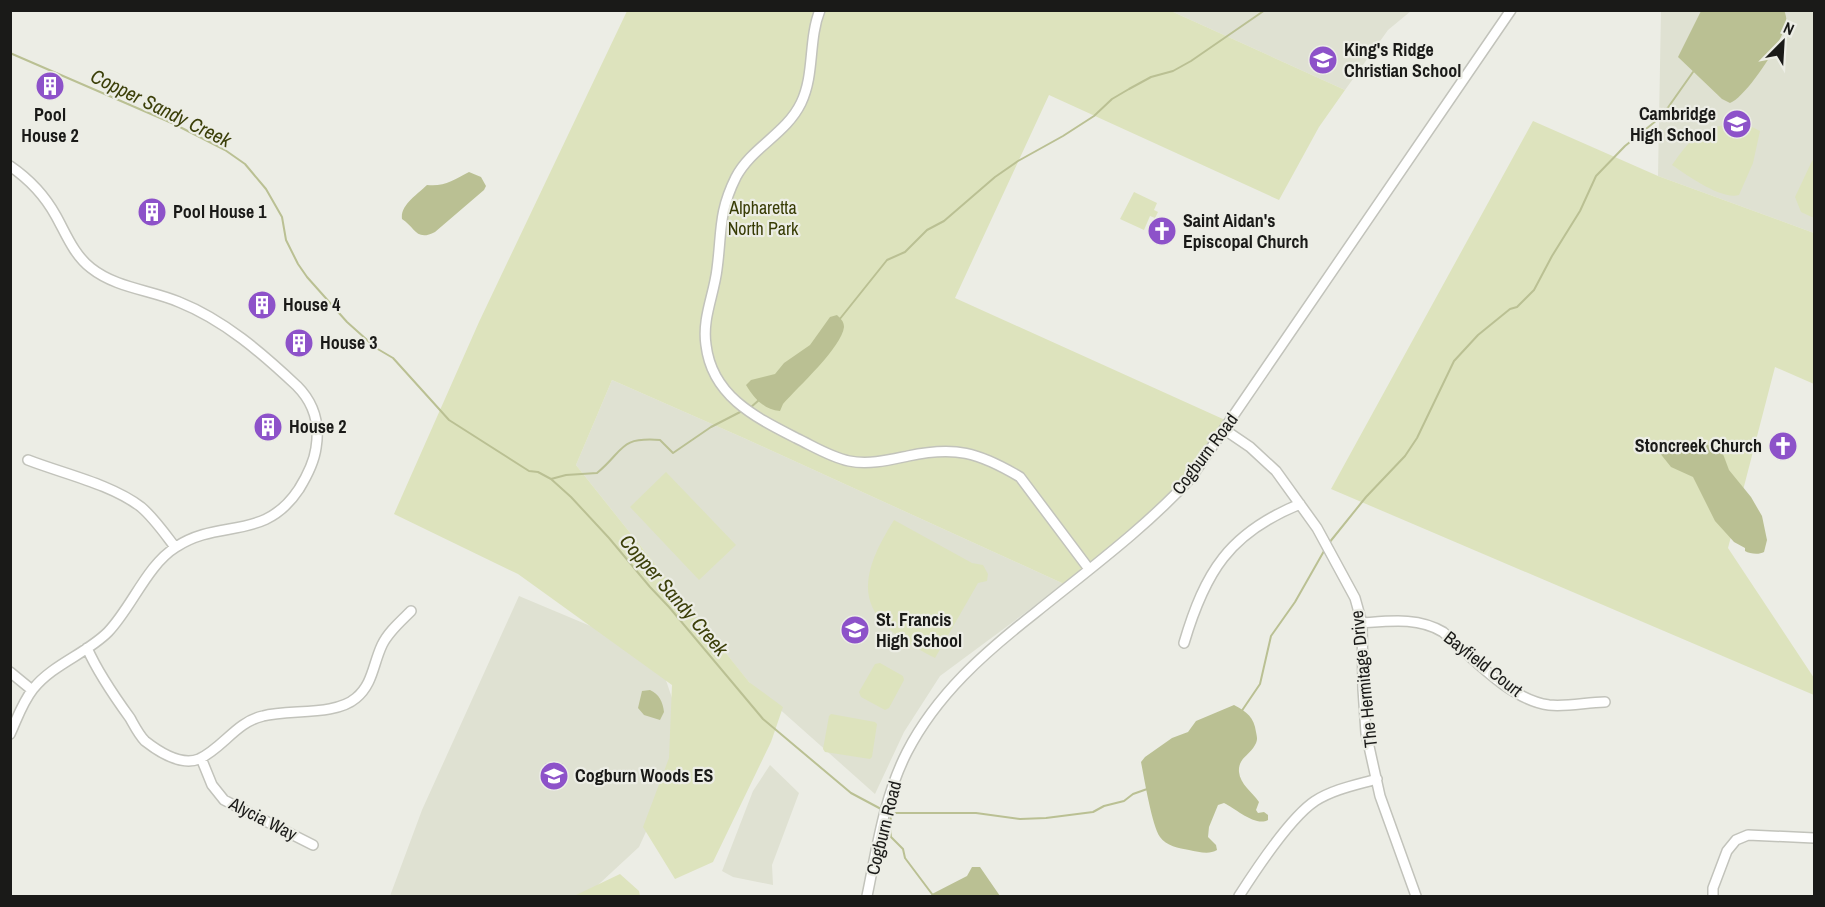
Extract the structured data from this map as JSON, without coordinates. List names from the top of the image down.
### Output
{
  "streets": {
    "street": [
      "Cogburn Road",
      "Bayfield Court",
      "The Hermitage Drive",
      "Alycia Way"
    ]
  },
  "crossings": [
    ["Cogburn Road", "The Hermitage Drive"],
    ["Bayfield Court", "The Hermitage Drive"]
  ],
  "water": ["Copper Sandy Creek"],
  "parks": ["Alpharetta North Park"],
  "places": {
    "school or university": [
      "King's Ridge Christian School",
      "Cambridge High School",
      "St. Francis High School",
      "Cogburn Woods ES"
    ],
    "building": [
      "Pool House 2",
      "Pool House 1",
      "House 4",
      "House 3",
      "House 2"
    ],
    "church": ["Saint Aidan's Episcopal Church", "Stoncreek Church"]
  },
  "north": "top right"
}
